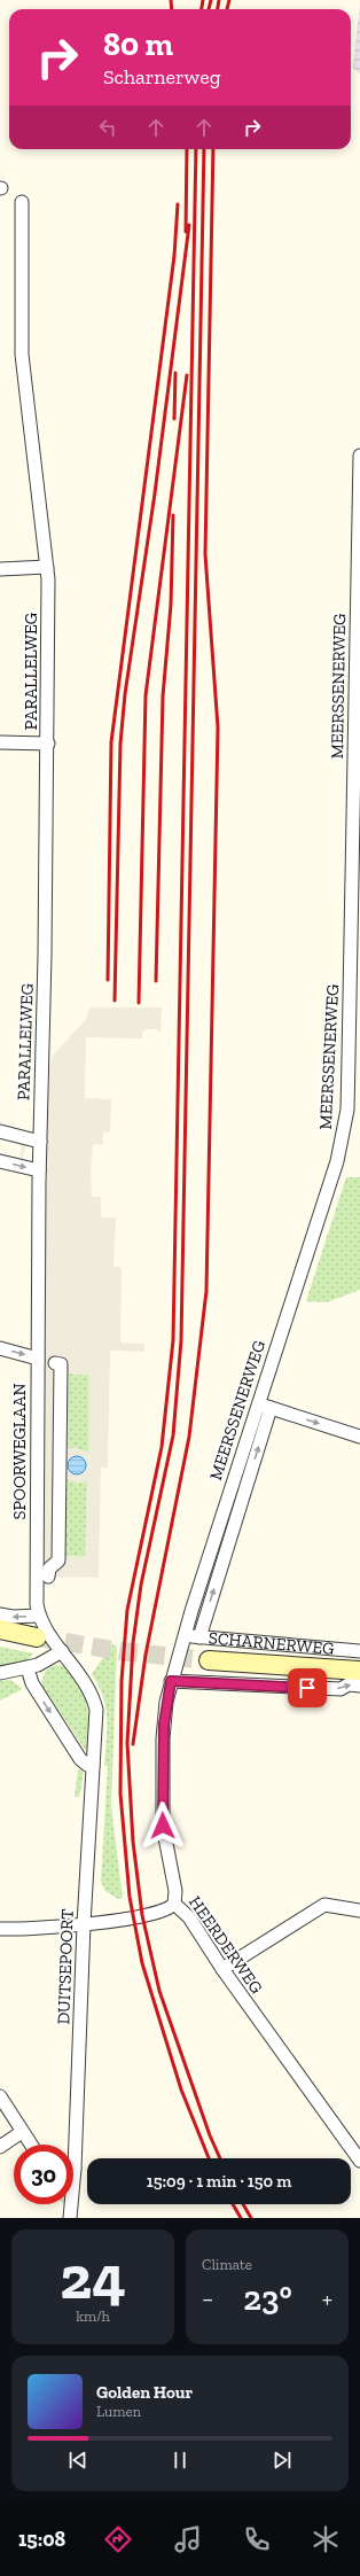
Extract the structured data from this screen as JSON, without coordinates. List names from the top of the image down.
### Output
{
  "streets": {
    "street": [
      "PARALLELWEG",
      "MEERSSENERWEG",
      "SPOORWEGLAAN",
      "SCHARNERWEG",
      "HEERDERWEG",
      "DUITSEPOORT"
    ]
  },
  "crossings": [
    ["PARALLELWEG", "SPOORWEGLAAN"],
    ["MEERSSENERWEG", "SCHARNERWEG"],
    ["MEERSSENERWEG", "HEERDERWEG"],
    ["SPOORWEGLAAN", "DUITSEPOORT"],
    ["SCHARNERWEG", "HEERDERWEG"]
  ],
  "page": {
    "turn": ["80 m", "Scharnerweg"],
    "limit": "30",
    "trip": "15:09 · 1 min · 150 m",
    "tile": [
      ["24", "km/h"],
      "Climate"
    ],
    "heat": ["−", "23°", "+"],
    "song": ["Golden Hour", "Lumen"],
    "tabs": "15:08"
  }
}
